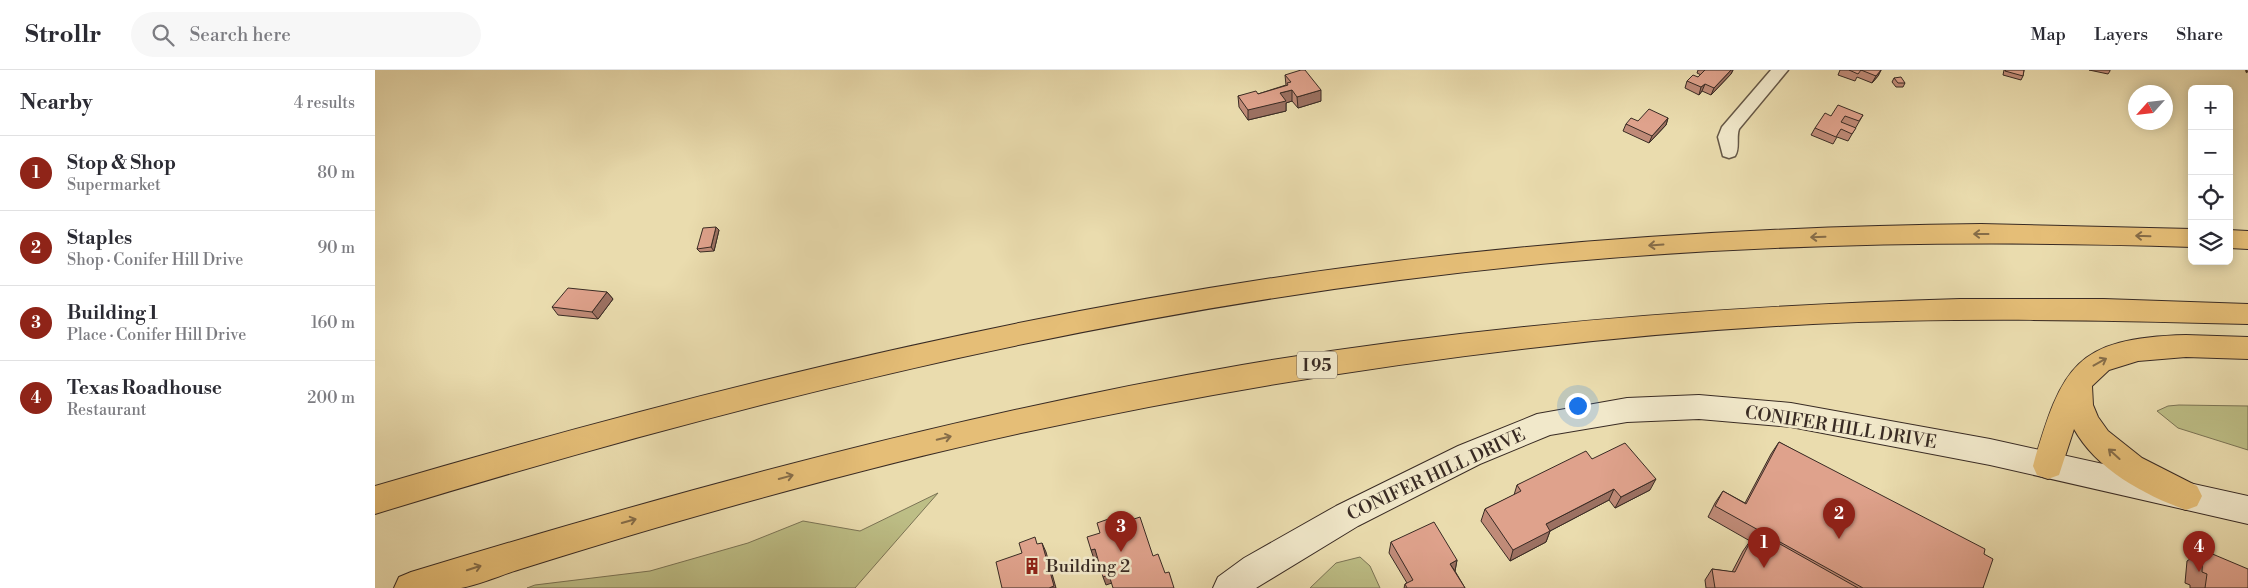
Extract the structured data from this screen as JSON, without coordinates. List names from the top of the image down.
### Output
{
  "streets": {
    "highway": ["I 95"],
    "street": ["CONIFER HILL DRIVE"]
  },
  "places": {
    "building": ["Building 2"]
  },
  "north": "bottom left",
  "page": {
    "header": "Strollr",
    "search": "Search here",
    "nav": ["Map", "Layers", "Share"],
    "heading": ["Nearby", "4 results"],
    "map_buttons": ["+", "−"],
    "list": [
      {
        "mark": "1",
        "name": "Stop & Shop",
        "note": "Supermarket",
        "value": "80 m"
      },
      {
        "mark": "2",
        "name": "Staples",
        "note": "Shop · Conifer Hill Drive",
        "value": "90 m"
      },
      {
        "mark": "3",
        "name": "Building 1",
        "note": "Place · Conifer Hill Drive",
        "value": "160 m"
      },
      {
        "mark": "4",
        "name": "Texas Roadhouse",
        "note": "Restaurant",
        "value": "200 m"
      }
    ],
    "pins": [
      "2",
      "3",
      "1",
      "4"
    ]
  }
}
